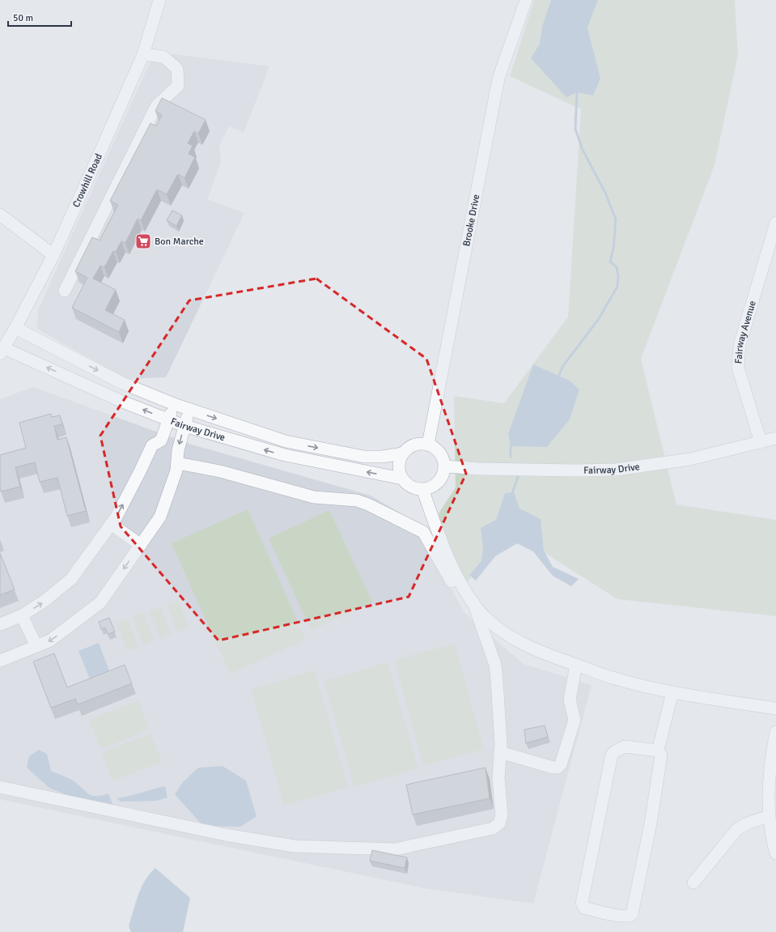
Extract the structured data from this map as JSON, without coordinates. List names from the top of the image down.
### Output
{
  "streets": {
    "street": [
      "Crowhill Road",
      "Brooke Drive",
      "Fairway Avenue",
      "Fairway Drive"
    ]
  },
  "crossings": [
    ["Crowhill Road", "Fairway Drive"],
    ["Brooke Drive", "Fairway Drive"],
    ["Fairway Avenue", "Fairway Drive"]
  ],
  "places": {
    "supermarket": ["Bon Marche"]
  },
  "scale_bar": "50 m"
}
